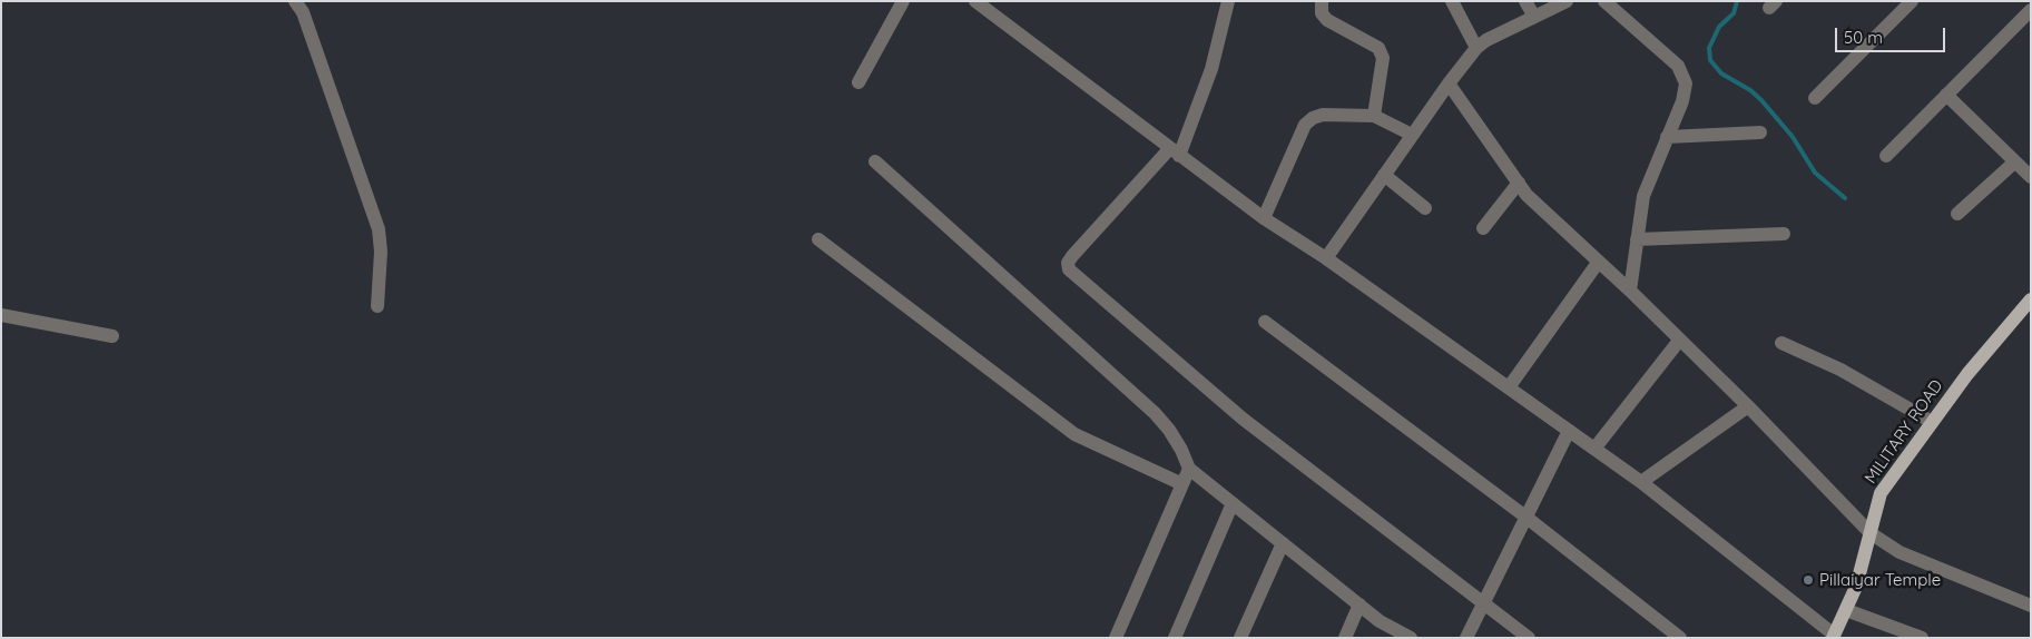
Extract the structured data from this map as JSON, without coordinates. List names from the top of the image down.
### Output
{
  "streets": {
    "main road": ["MILITARY ROAD"]
  },
  "places": ["Pillaiyar Temple"],
  "scale_bar": "50 m"
}
